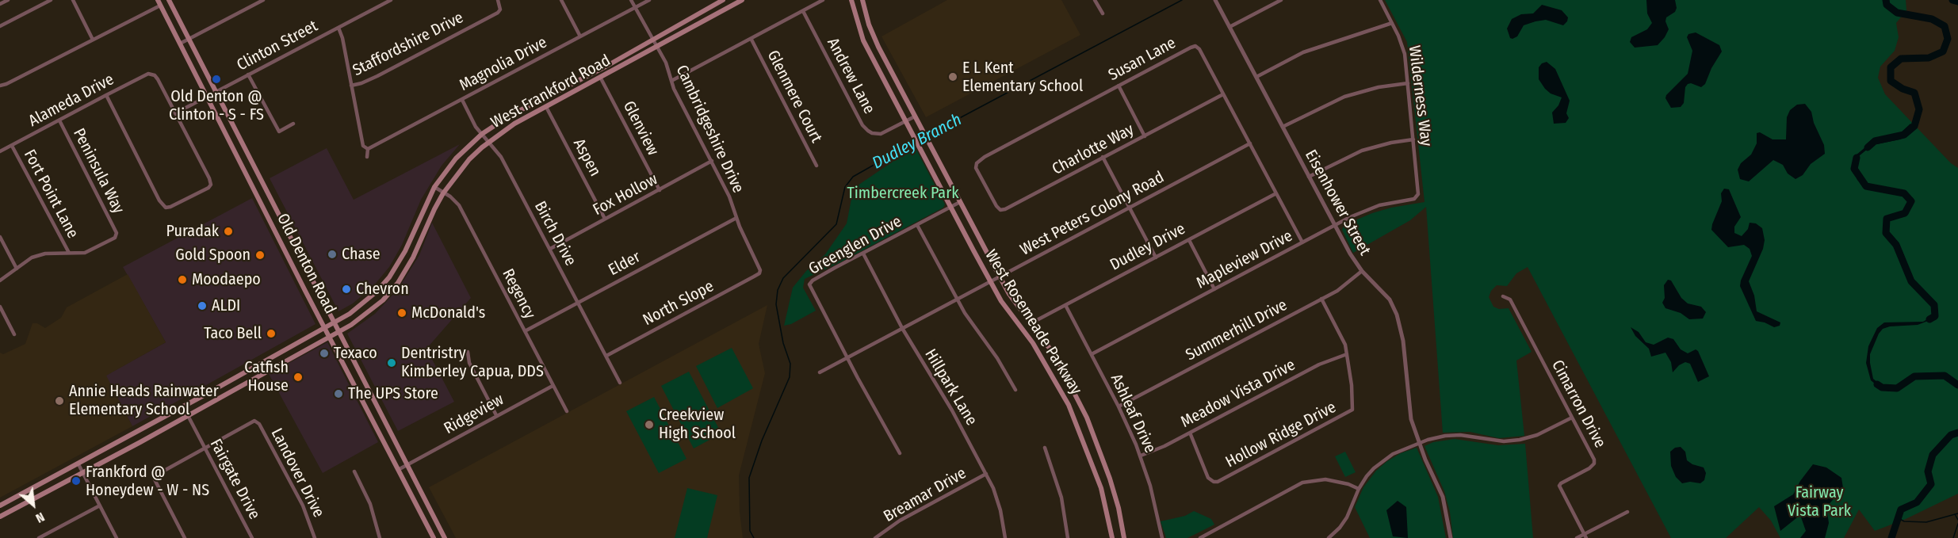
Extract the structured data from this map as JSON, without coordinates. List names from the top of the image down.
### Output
{
  "streets": {
    "main road": ["West Frankford Road", "Old Denton Road", "West Rosemeade Parkway"],
    "street": [
      "Staffordshire Drive",
      "Clinton Street",
      "Susan Lane",
      "Magnolia Drive",
      "Andrew Lane",
      "Wilderness Way",
      "Glenmere Court",
      "Alameda Drive",
      "Glenview",
      "Cambridgeshire Drive",
      "Charlotte Way",
      "Aspen",
      "Peninsula Way",
      "Fort Point Lane",
      "Fox Hollow",
      "Eisenhower Street",
      "West Peters Colony Road",
      "Birch Drive",
      "Greenglen Drive",
      "Dudley Drive",
      "Mapleview Drive",
      "Elder",
      "Regency",
      "North Slope",
      "Summerhill Drive",
      "Hillpark Lane",
      "Meadow Vista Drive",
      "Cimarron Drive",
      "Ashleaf Drive",
      "Ridgeview",
      "Hollow Ridge Drive",
      "Landover Drive",
      "Fairgate Drive",
      "Breamar Drive"
    ]
  },
  "crossings": [
    ["Clinton Street", "Alameda Drive"],
    ["Clinton Street", "Old Denton Road"],
    ["Susan Lane", "Charlotte Way"],
    ["Susan Lane", "West Peters Colony Road"],
    ["Susan Lane", "Dudley Drive"],
    ["Susan Lane", "Mapleview Drive"],
    ["Magnolia Drive", "Cambridgeshire Drive"],
    ["Magnolia Drive", "Birch Drive"],
    ["Andrew Lane", "West Rosemeade Parkway"],
    ["West Frankford Road", "Glenview"],
    ["West Frankford Road", "Cambridgeshire Drive"],
    ["West Frankford Road", "Aspen"],
    ["West Frankford Road", "Birch Drive"],
    ["West Frankford Road", "Old Denton Road"],
    ["West Frankford Road", "Regency"],
    ["West Frankford Road", "Fairgate Drive"],
    ["Wilderness Way", "Mapleview Drive"],
    ["Alameda Drive", "Peninsula Way"],
    ["Alameda Drive", "Fort Point Lane"],
    ["Glenview", "Fox Hollow"],
    ["Cambridgeshire Drive", "Fox Hollow"],
    ["Cambridgeshire Drive", "Elder"],
    ["Cambridgeshire Drive", "North Slope"],
    ["Aspen", "Fox Hollow"],
    ["Peninsula Way", "Fort Point Lane"],
    ["Fox Hollow", "Birch Drive"],
    ["Eisenhower Street", "Mapleview Drive"],
    ["Eisenhower Street", "Summerhill Drive"],
    ["West Peters Colony Road", "Greenglen Drive"],
    ["West Peters Colony Road", "West Rosemeade Parkway"],
    ["West Peters Colony Road", "Hillpark Lane"],
    ["Birch Drive", "Elder"],
    ["Birch Drive", "North Slope"],
    ["Greenglen Drive", "West Rosemeade Parkway"],
    ["Greenglen Drive", "Hillpark Lane"],
    ["Dudley Drive", "West Rosemeade Parkway"],
    ["Dudley Drive", "Ashleaf Drive"],
    ["Mapleview Drive", "Ashleaf Drive"],
    ["Old Denton Road", "Ridgeview"],
    ["Elder", "Regency"],
    ["Regency", "Ridgeview"],
    ["Summerhill Drive", "Ashleaf Drive"],
    ["Summerhill Drive", "Hollow Ridge Drive"],
    ["Hillpark Lane", "Breamar Drive"],
    ["Meadow Vista Drive", "Ashleaf Drive"],
    ["Meadow Vista Drive", "Hollow Ridge Drive"],
    ["Landover Drive", "Fairgate Drive"]
  ],
  "water": ["Dudley Branch"],
  "parks": ["Timbercreek Park", "Fairway Vista Park"],
  "places": [
    "E L Kent Elementary School",
    "Old Denton @ Clinton - S - FS",
    "Puradak",
    "Chase",
    "Gold Spoon",
    "Moodaepo",
    "Chevron",
    "ALDI",
    "McDonald's",
    "Taco Bell",
    "Texaco",
    "Dentristry Kimberley Capua, DDS",
    "Catfish House",
    "The UPS Store",
    "Annie Heads Rainwater Elementary School",
    "Creekview High School",
    "Frankford @ Honeydew - W - NS"
  ],
  "north": "bottom right"
}
